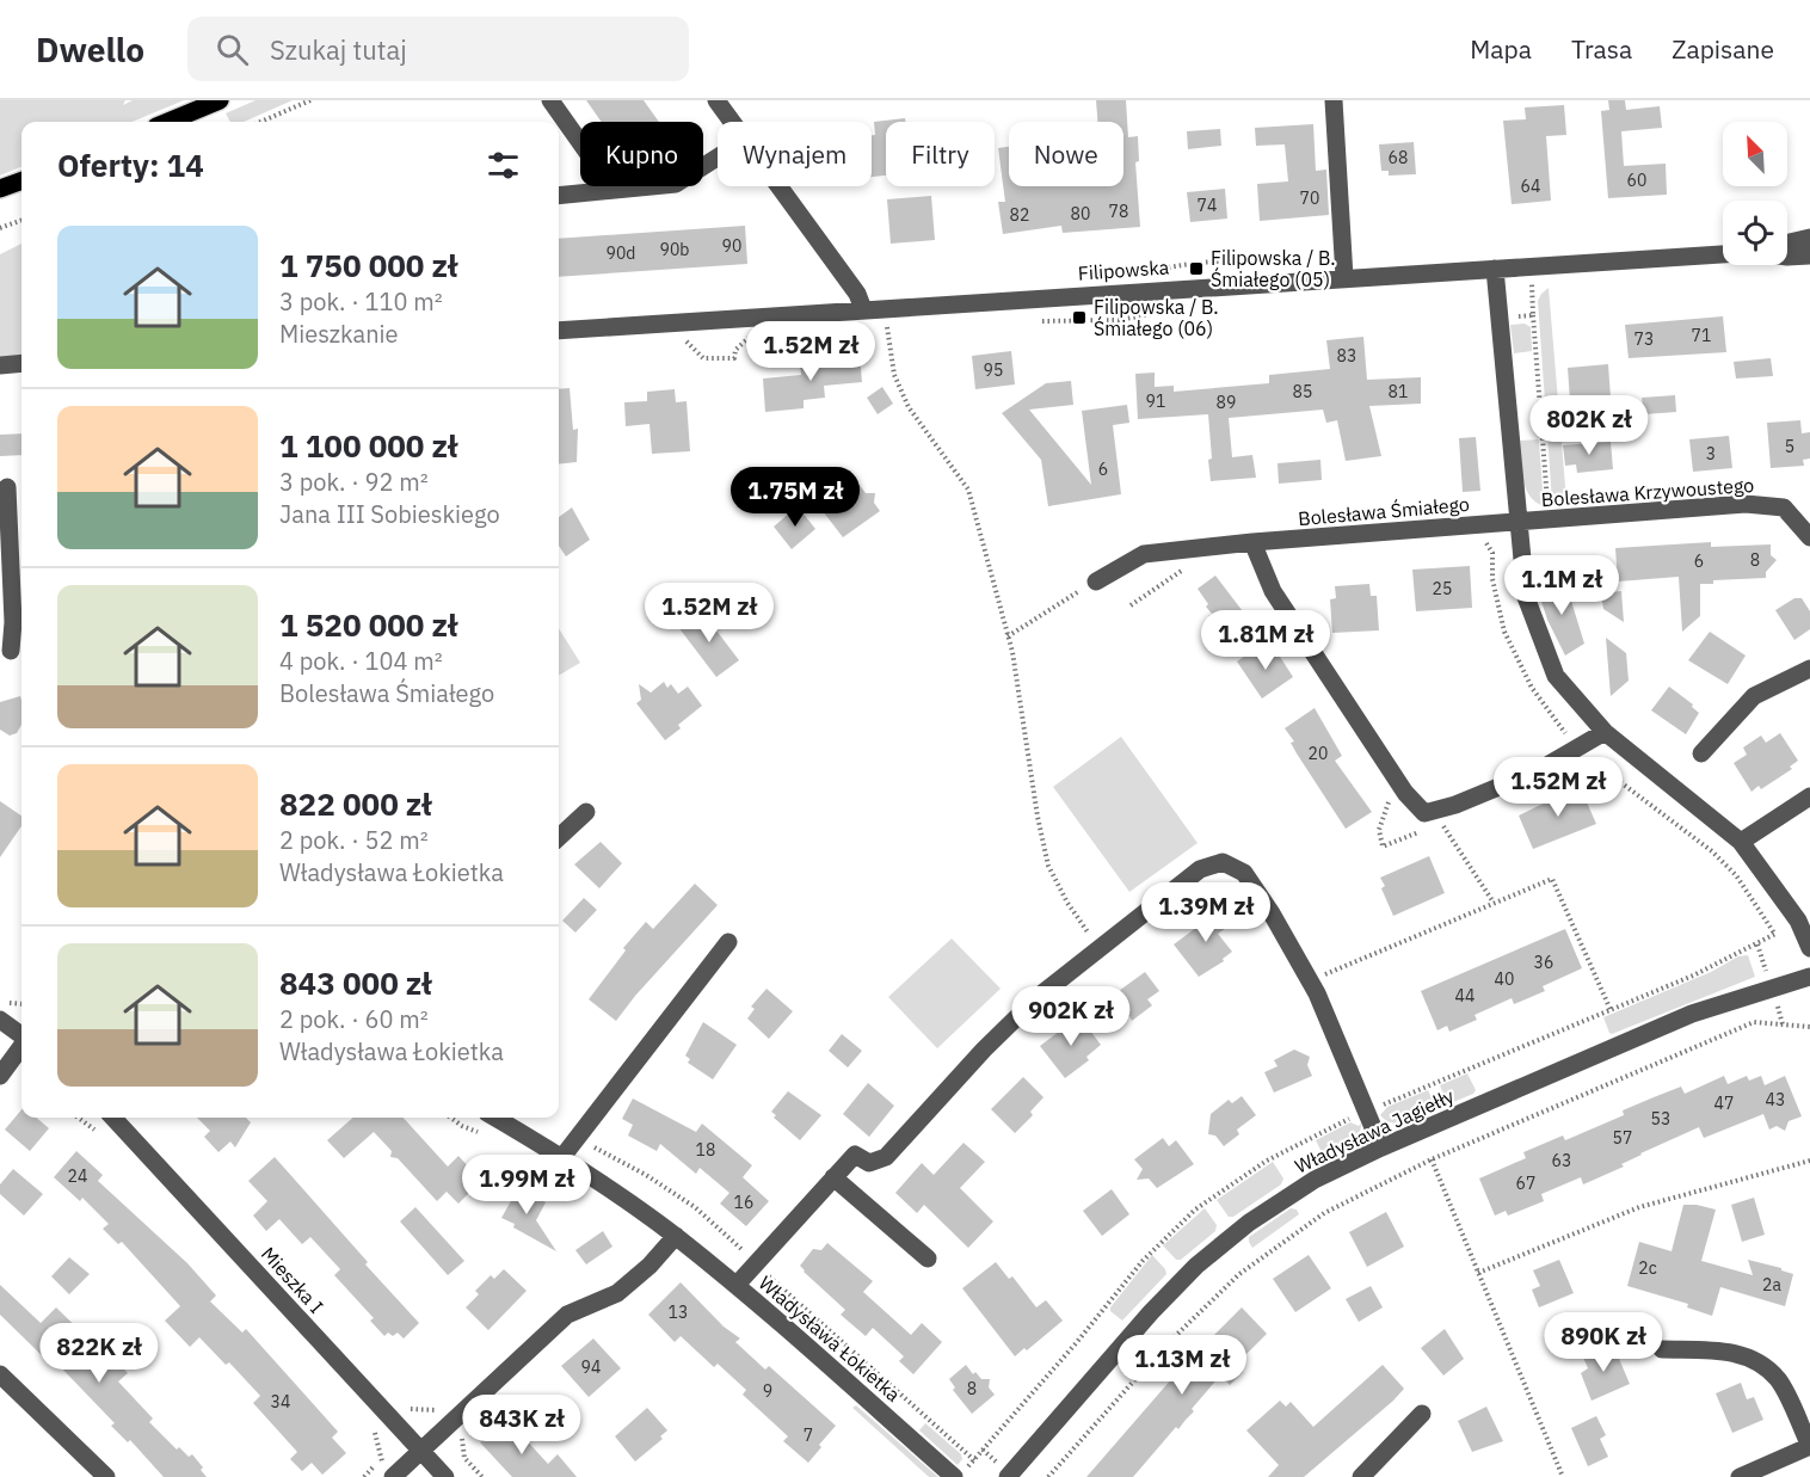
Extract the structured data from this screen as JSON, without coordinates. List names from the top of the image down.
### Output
{
  "streets": {
    "street": [
      "Filipowska",
      "Bolesława Krzywoustego",
      "Bolesława Śmiałego",
      "Władysława Jagiełły",
      "Mieszka I",
      "Władysława Łokietka"
    ]
  },
  "crossings": [
    ["Bolesława Krzywoustego", "Bolesława Śmiałego"]
  ],
  "places": {
    "transit": ["Filipowska / B. Śmiałego (05)", "Filipowska / B. Śmiałego (06)"]
  },
  "house_numbers": [
    "68",
    "60",
    "64",
    "70",
    "74",
    "78",
    "80",
    "82",
    "90",
    "90b",
    "90d",
    "71",
    "73",
    "83",
    "95",
    "85",
    "81",
    "91",
    "89",
    "5",
    "3",
    "6",
    "8",
    "6",
    "25",
    "20",
    "36",
    "40",
    "44",
    "43",
    "47",
    "53",
    "57",
    "18",
    "63",
    "24",
    "67",
    "16",
    "2c",
    "2a",
    "13",
    "94",
    "8",
    "9",
    "34",
    "7"
  ],
  "north": "top left",
  "page": {
    "header": "Dwello",
    "search": "Szukaj tutaj",
    "nav": ["Mapa", "Trasa", "Zapisane"],
    "chip": [
      "Kupno",
      "Wynajem",
      "Filtry",
      "Nowe"
    ],
    "heading": "Oferty: 14",
    "list": [
      {
        "name": "1 750 000 zł",
        "note": "3 pok. · 110 m² · Mieszkanie"
      },
      {
        "name": "1 100 000 zł",
        "note": "3 pok. · 92 m² · Jana III Sobieskiego"
      },
      {
        "name": "1 520 000 zł",
        "note": "4 pok. · 104 m² · Bolesława Śmiałego"
      },
      {
        "name": "822 000 zł",
        "note": "2 pok. · 52 m² · Władysława Łokietka"
      },
      {
        "name": "843 000 zł",
        "note": "2 pok. · 60 m² · Władysława Łokietka"
      }
    ],
    "price": [
      "1.52M zł",
      "802K zł",
      "1.75M zł",
      "1.1M zł",
      "1.52M zł",
      "1.81M zł",
      "1.52M zł",
      "1.39M zł",
      "902K zł",
      "1.99M zł",
      "890K zł",
      "822K zł",
      "1.13M zł",
      "843K zł"
    ]
  }
}
